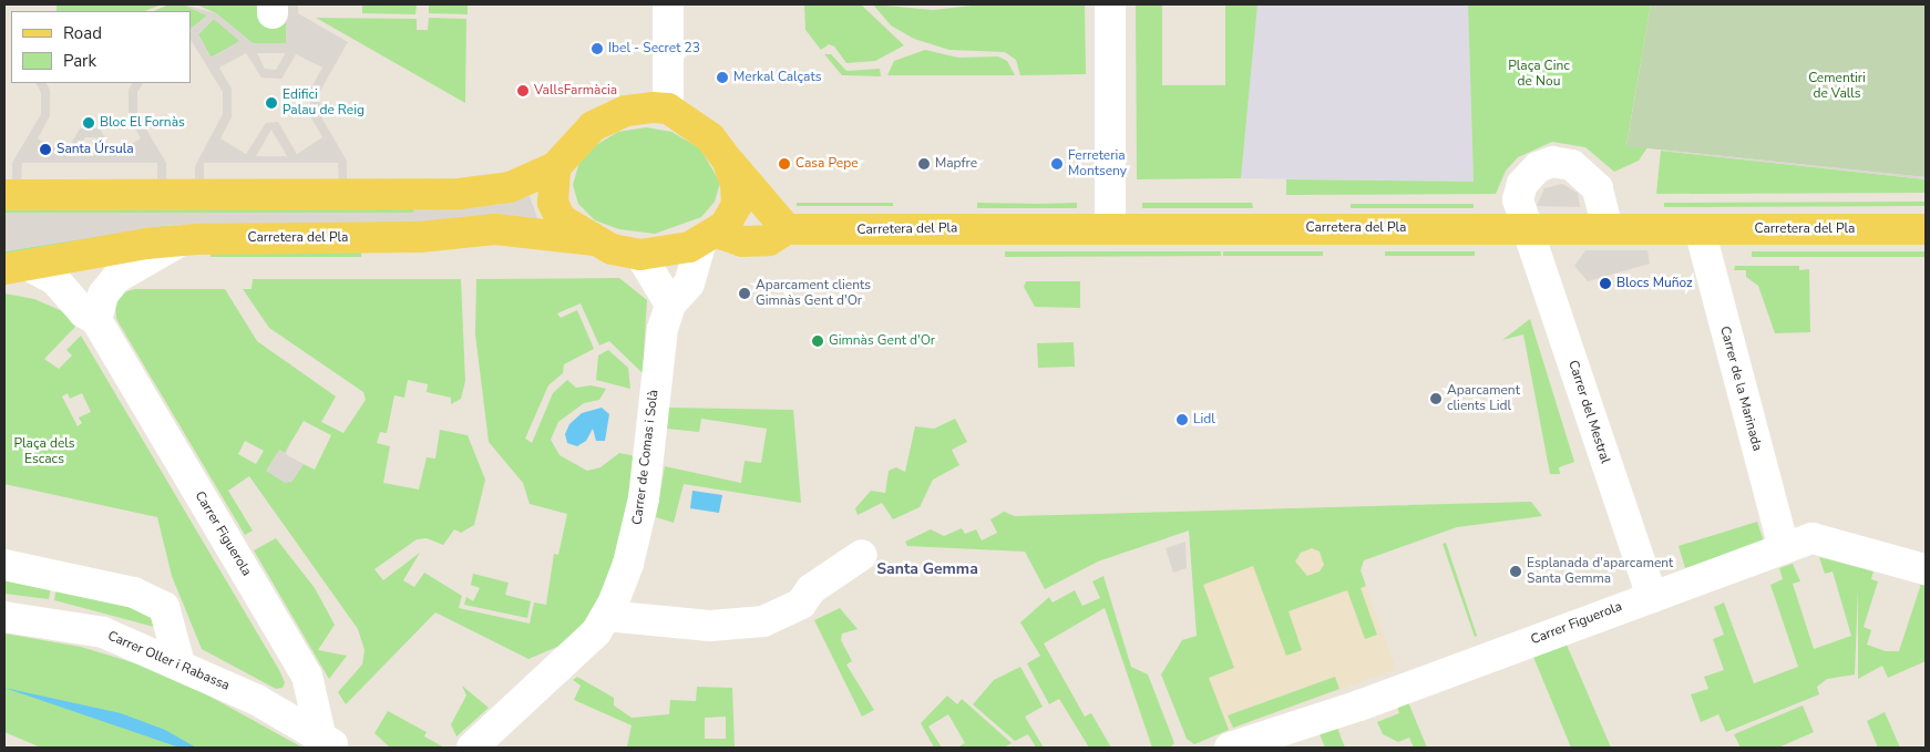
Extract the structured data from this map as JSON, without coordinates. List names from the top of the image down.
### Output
{
  "streets": {
    "main road": ["Carretera del Pla"],
    "street": [
      "Carrer de la Marinada",
      "Carrer del Mestral",
      "Carrer de Comas i Solà",
      "Carrer Figuerola",
      "Carrer Oller i Rabassa"
    ]
  },
  "crossings": [
    ["Carretera del Pla", "Carrer de la Marinada"],
    ["Carretera del Pla", "Carrer del Mestral"],
    ["Carretera del Pla", "Carrer de Comas i Solà"],
    ["Carretera del Pla", "Carrer Figuerola"],
    ["Carrer de la Marinada", "Carrer Figuerola"],
    ["Carrer del Mestral", "Carrer Figuerola"],
    ["Carrer Figuerola", "Carrer Oller i Rabassa"]
  ],
  "districts": ["Santa Gemma"],
  "parks": ["Plaça Cinc de Nou", "Cementiri de Valls", "Plaça dels Escacs"],
  "places": [
    "Ibel - Secret 23",
    "Merkal Calçats",
    "VallsFarmàcia",
    "Edifici Palau de Reig",
    "Bloc El Fornàs",
    "Santa Úrsula",
    "Casa Pepe",
    "Mapfre",
    "Ferreteria Montseny",
    "Blocs Muñoz",
    "Aparcament clients Gimnàs Gent d'Or",
    "Gimnàs Gent d'Or",
    "Aparcament clients Lidl",
    "Lidl",
    "Esplanada d'aparcament Santa Gemma"
  ],
  "legend": ["Road", "Park"]
}
